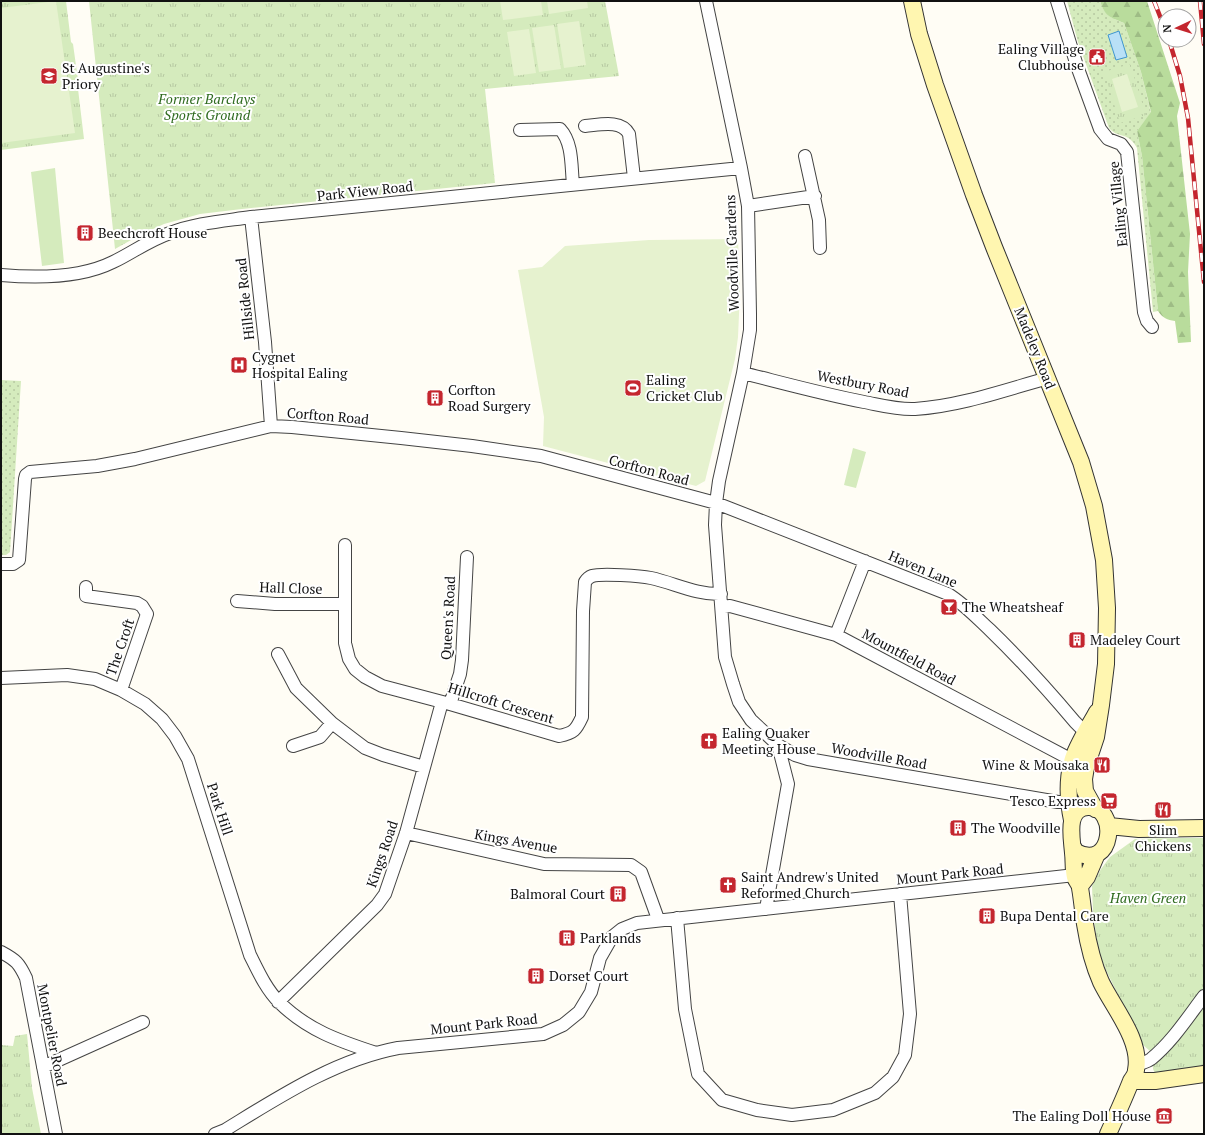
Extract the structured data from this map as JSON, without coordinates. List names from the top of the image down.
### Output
{
  "streets": {
    "street": [
      "Park View Road",
      "Ealing Village",
      "Woodville Gardens",
      "Hillside Road",
      "Madeley Road",
      "Westbury Road",
      "Corfton Road",
      "Haven Lane",
      "Hall Close",
      "Queen's Road",
      "The Croft",
      "Mountfield Road",
      "Hillcroft Crescent",
      "Woodville Road",
      "Park Hill",
      "Kings Avenue",
      "Kings Road",
      "Mount Park Road",
      "Montpelier Road"
    ]
  },
  "crossings": [
    ["Park View Road", "Woodville Gardens"],
    ["Park View Road", "Hillside Road"],
    ["Woodville Gardens", "Westbury Road"],
    ["Woodville Gardens", "Corfton Road"],
    ["Woodville Gardens", "Haven Lane"],
    ["Woodville Gardens", "Woodville Road"],
    ["Hillside Road", "Corfton Road"],
    ["Madeley Road", "Westbury Road"],
    ["Madeley Road", "Haven Lane"],
    ["Madeley Road", "Mountfield Road"],
    ["Madeley Road", "Woodville Road"],
    ["Corfton Road", "Haven Lane"],
    ["Corfton Road", "Woodville Road"],
    ["Haven Lane", "Woodville Road"],
    ["Hall Close", "Hillcroft Crescent"],
    ["Queen's Road", "Hillcroft Crescent"],
    ["Queen's Road", "Kings Road"],
    ["The Croft", "Park Hill"],
    ["Mountfield Road", "Woodville Road"],
    ["Hillcroft Crescent", "Woodville Road"],
    ["Hillcroft Crescent", "Kings Road"],
    ["Park Hill", "Kings Road"],
    ["Park Hill", "Mount Park Road"],
    ["Kings Avenue", "Kings Road"],
    ["Kings Avenue", "Mount Park Road"]
  ],
  "parks": ["Former Barclays Sports Ground", "Haven Green"],
  "places": {
    "public building": ["Ealing Village Clubhouse"],
    "school or university": ["St Augustine's Priory"],
    "building": [
      "Beechcroft House",
      "Corfton Road Surgery",
      "Madeley Court",
      "The Woodville",
      "Balmoral Court",
      "Bupa Dental Care",
      "Parklands",
      "Dorset Court"
    ],
    "hospital": ["Cygnet Hospital Ealing"],
    "sports": ["Ealing Cricket Club"],
    "bar": ["The Wheatsheaf"],
    "church": ["Ealing Quaker Meeting House", "Saint Andrew's United Reformed Church"],
    "restaurant": ["Wine & Mousaka", "Slim Chickens"],
    "supermarket": ["Tesco Express"],
    "museum": ["The Ealing Doll House"]
  },
  "north": "left"
}
